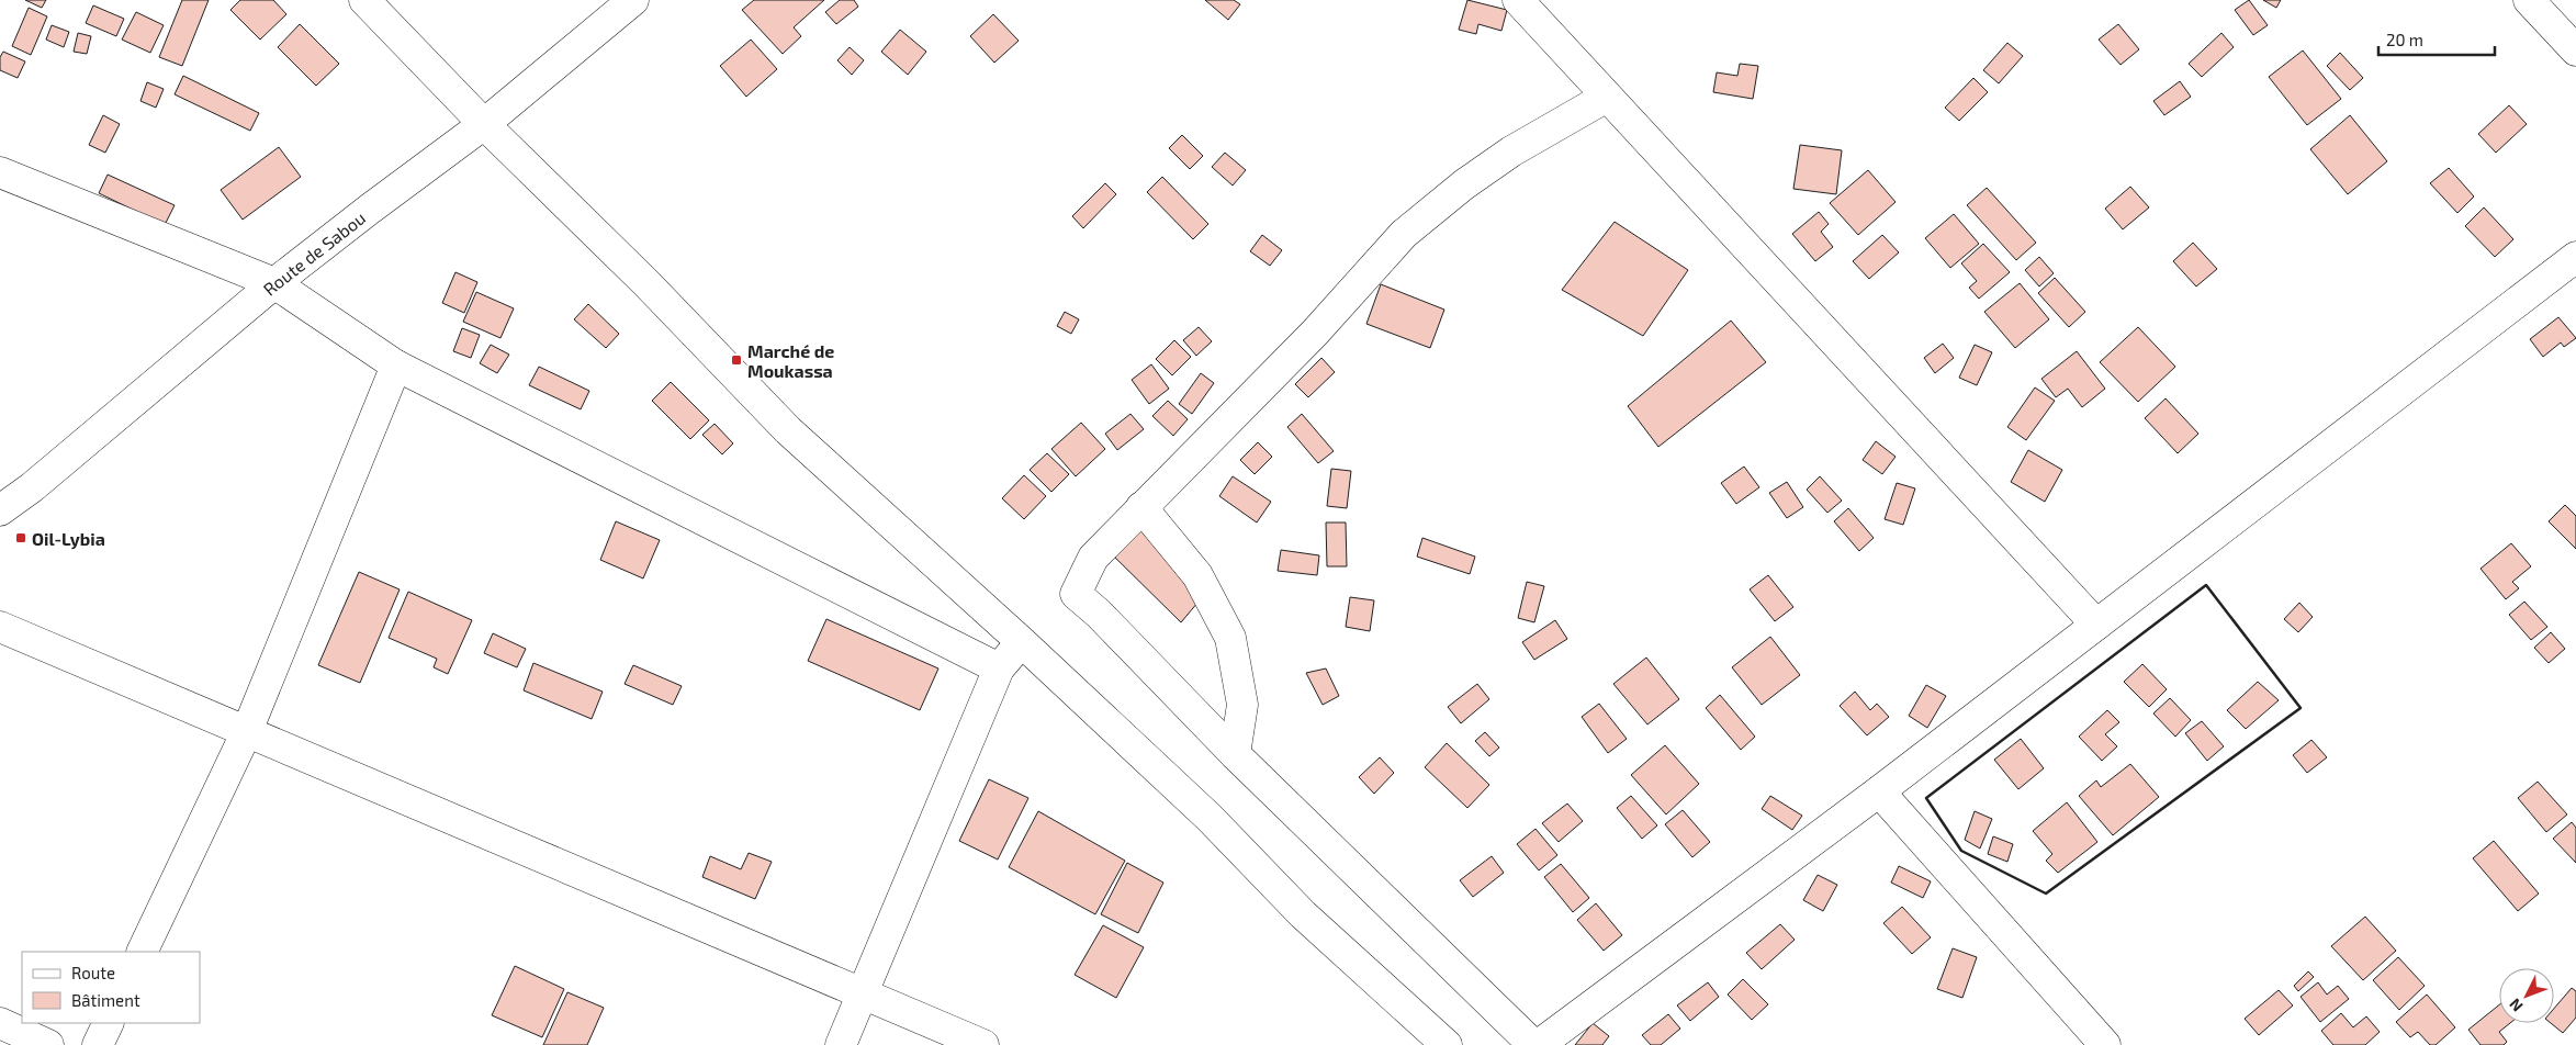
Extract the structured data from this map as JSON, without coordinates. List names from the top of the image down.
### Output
{
  "streets": {
    "street": ["Route de Sabou"]
  },
  "places": {
    "transit": ["Marché de Moukassa", "Oil-Lybia"]
  },
  "legend": ["Route", "Bâtiment"],
  "scale_bar": "20 m",
  "north": "bottom left"
}
